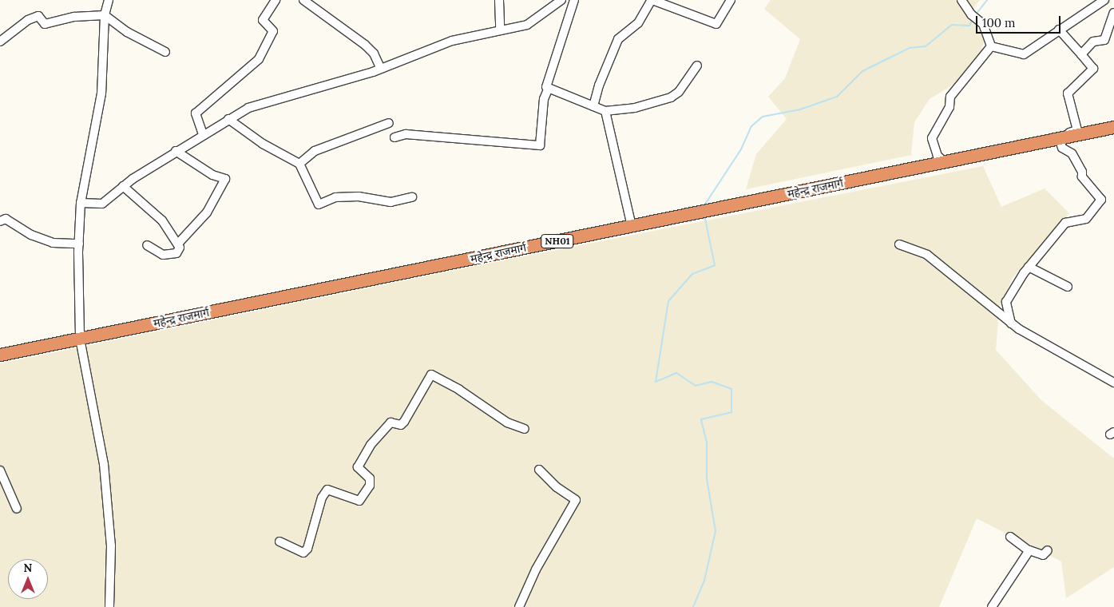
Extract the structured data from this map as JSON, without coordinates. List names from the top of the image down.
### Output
{
  "streets": {
    "highway": ["महेन्द्र राजमार्ग", "NH01"]
  },
  "scale_bar": "100 m",
  "north": "top"
}
